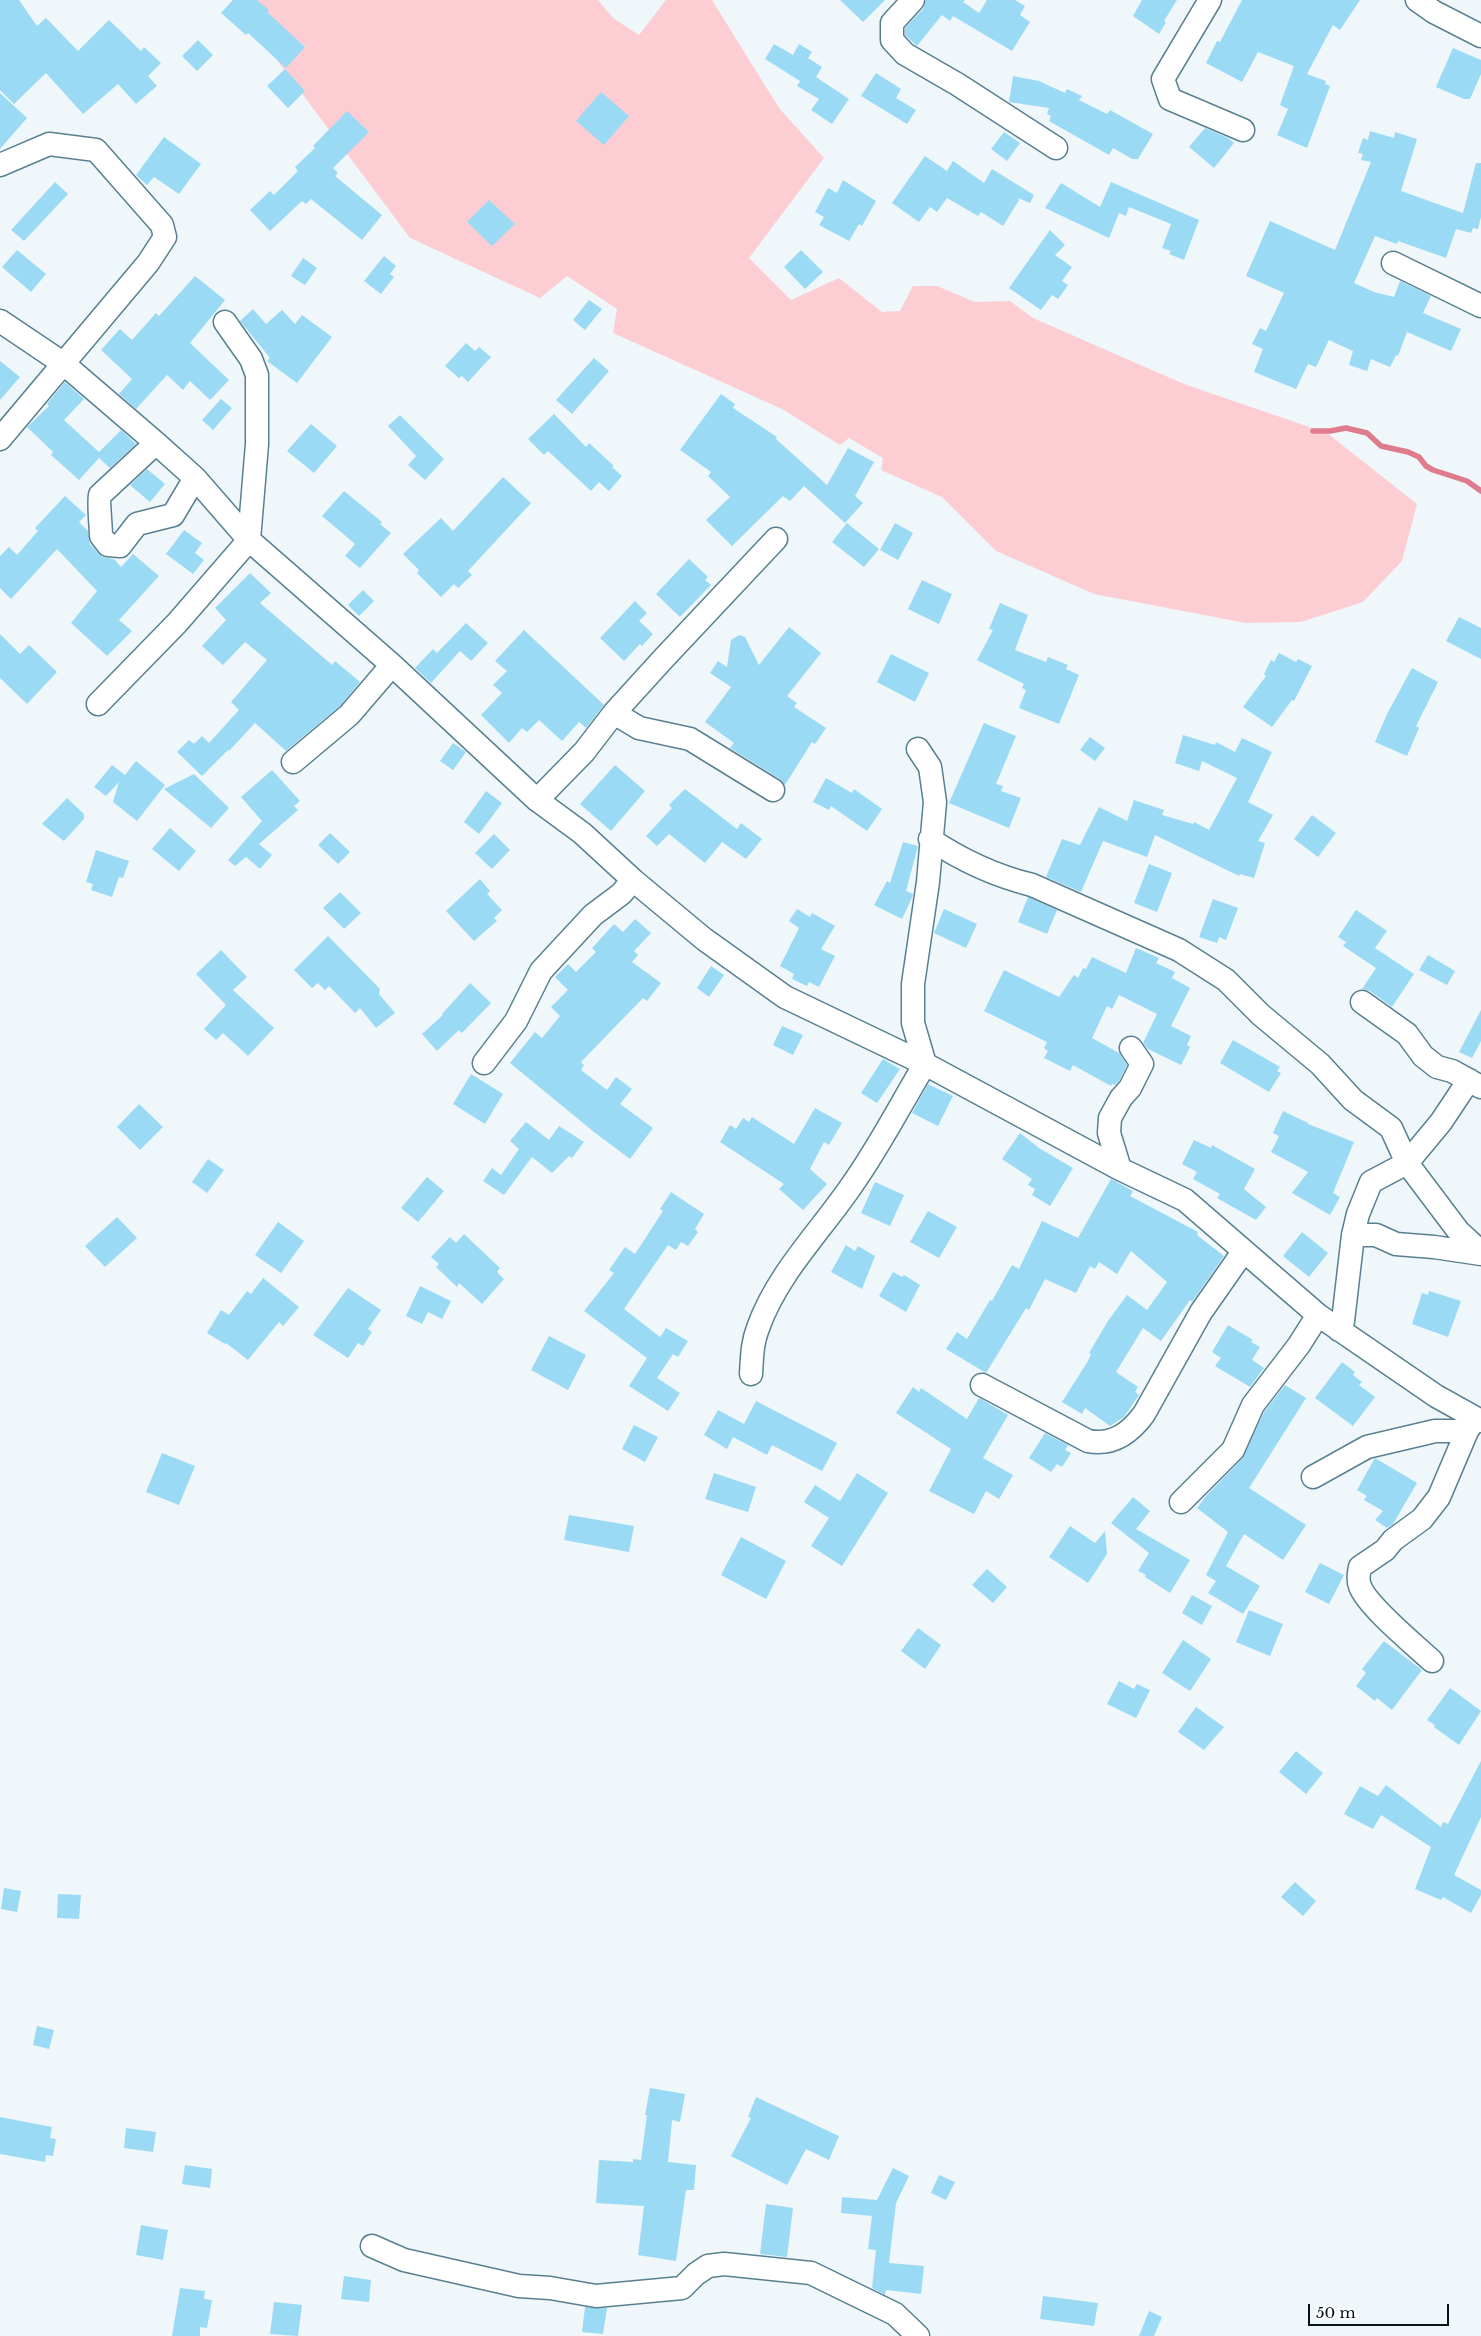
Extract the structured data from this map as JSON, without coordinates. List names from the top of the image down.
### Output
{
  "scale_bar": "50 m"
}
